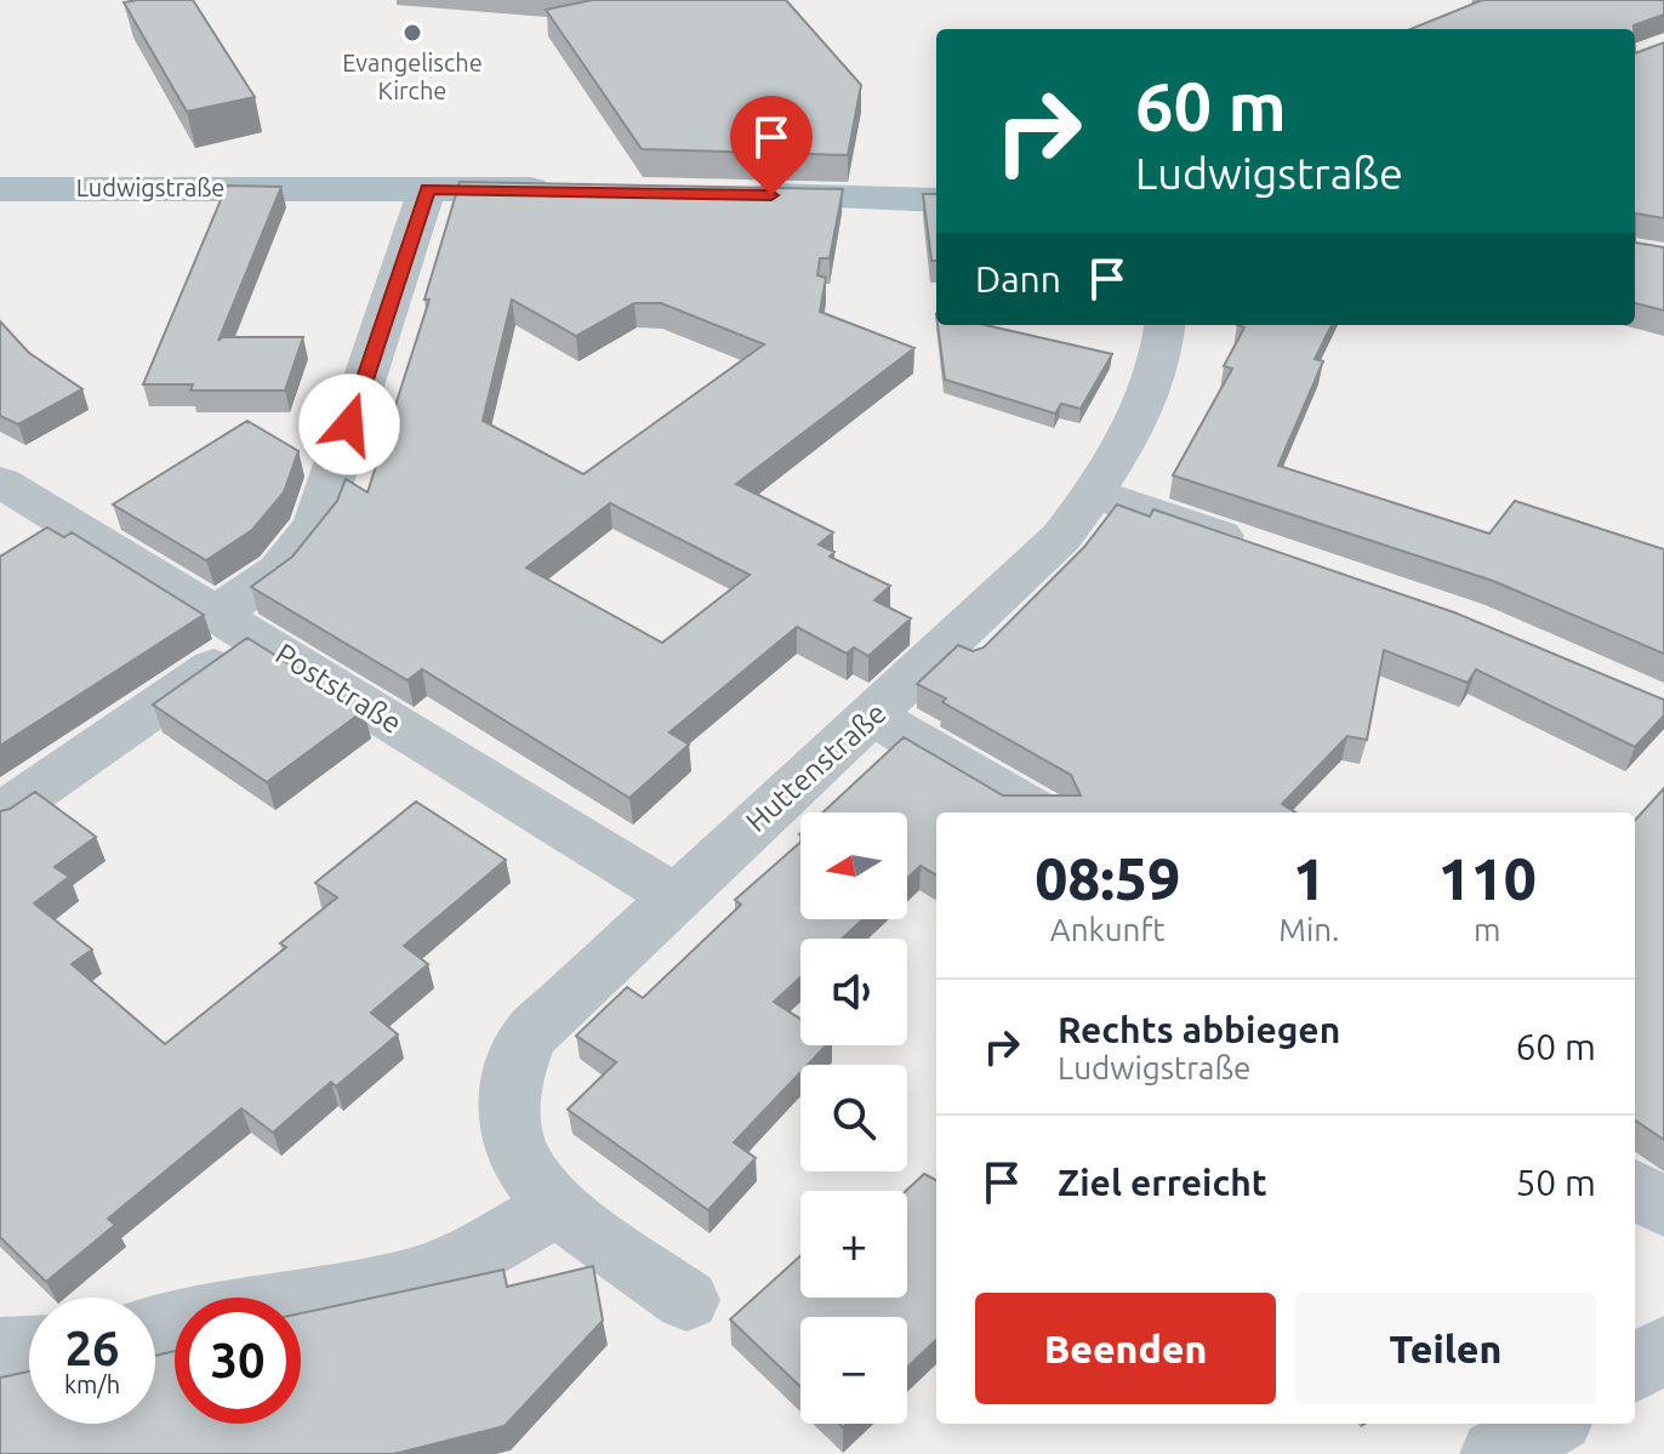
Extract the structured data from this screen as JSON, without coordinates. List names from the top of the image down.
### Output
{
  "streets": {
    "main road": ["Ludwigstraße"],
    "street": ["Poststraße", "Huttenstraße"]
  },
  "crossings": [
    ["Poststraße", "Huttenstraße"]
  ],
  "places": ["Evangelische Kirche"],
  "north": "left",
  "page": {
    "turn": ["60 m", "Ludwigstraße"],
    "then": "Dann",
    "map_buttons": ["+", "−"],
    "eta": [
      "08:59",
      "Ankunft",
      "1",
      "Min.",
      "110",
      "m"
    ],
    "list": [
      {
        "name": "Rechts abbiegen",
        "note": "Ludwigstraße",
        "value": "60 m"
      },
      {
        "name": "Ziel erreicht",
        "value": "50 m"
      }
    ],
    "buttons": ["Beenden", "Teilen"],
    "speed": "26 km/h",
    "limit": "30"
  }
}
